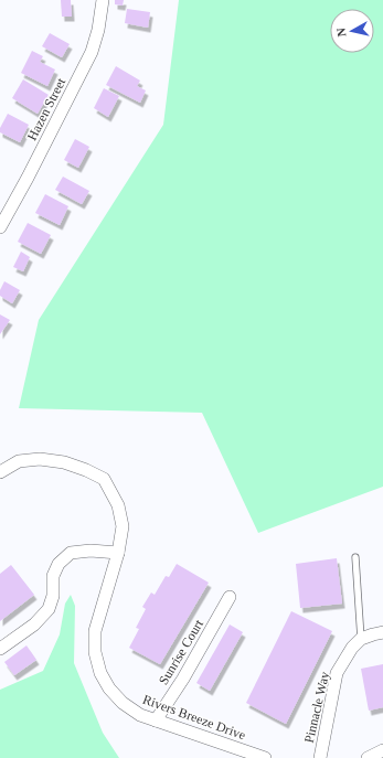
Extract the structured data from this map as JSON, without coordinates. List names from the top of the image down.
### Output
{
  "streets": {
    "street": [
      "Hazen Street",
      "Sunrise Court",
      "Pinnacle Way",
      "Rivers Breeze Drive"
    ]
  },
  "crossings": [
    ["Sunrise Court", "Rivers Breeze Drive"]
  ],
  "north": "left"
}
